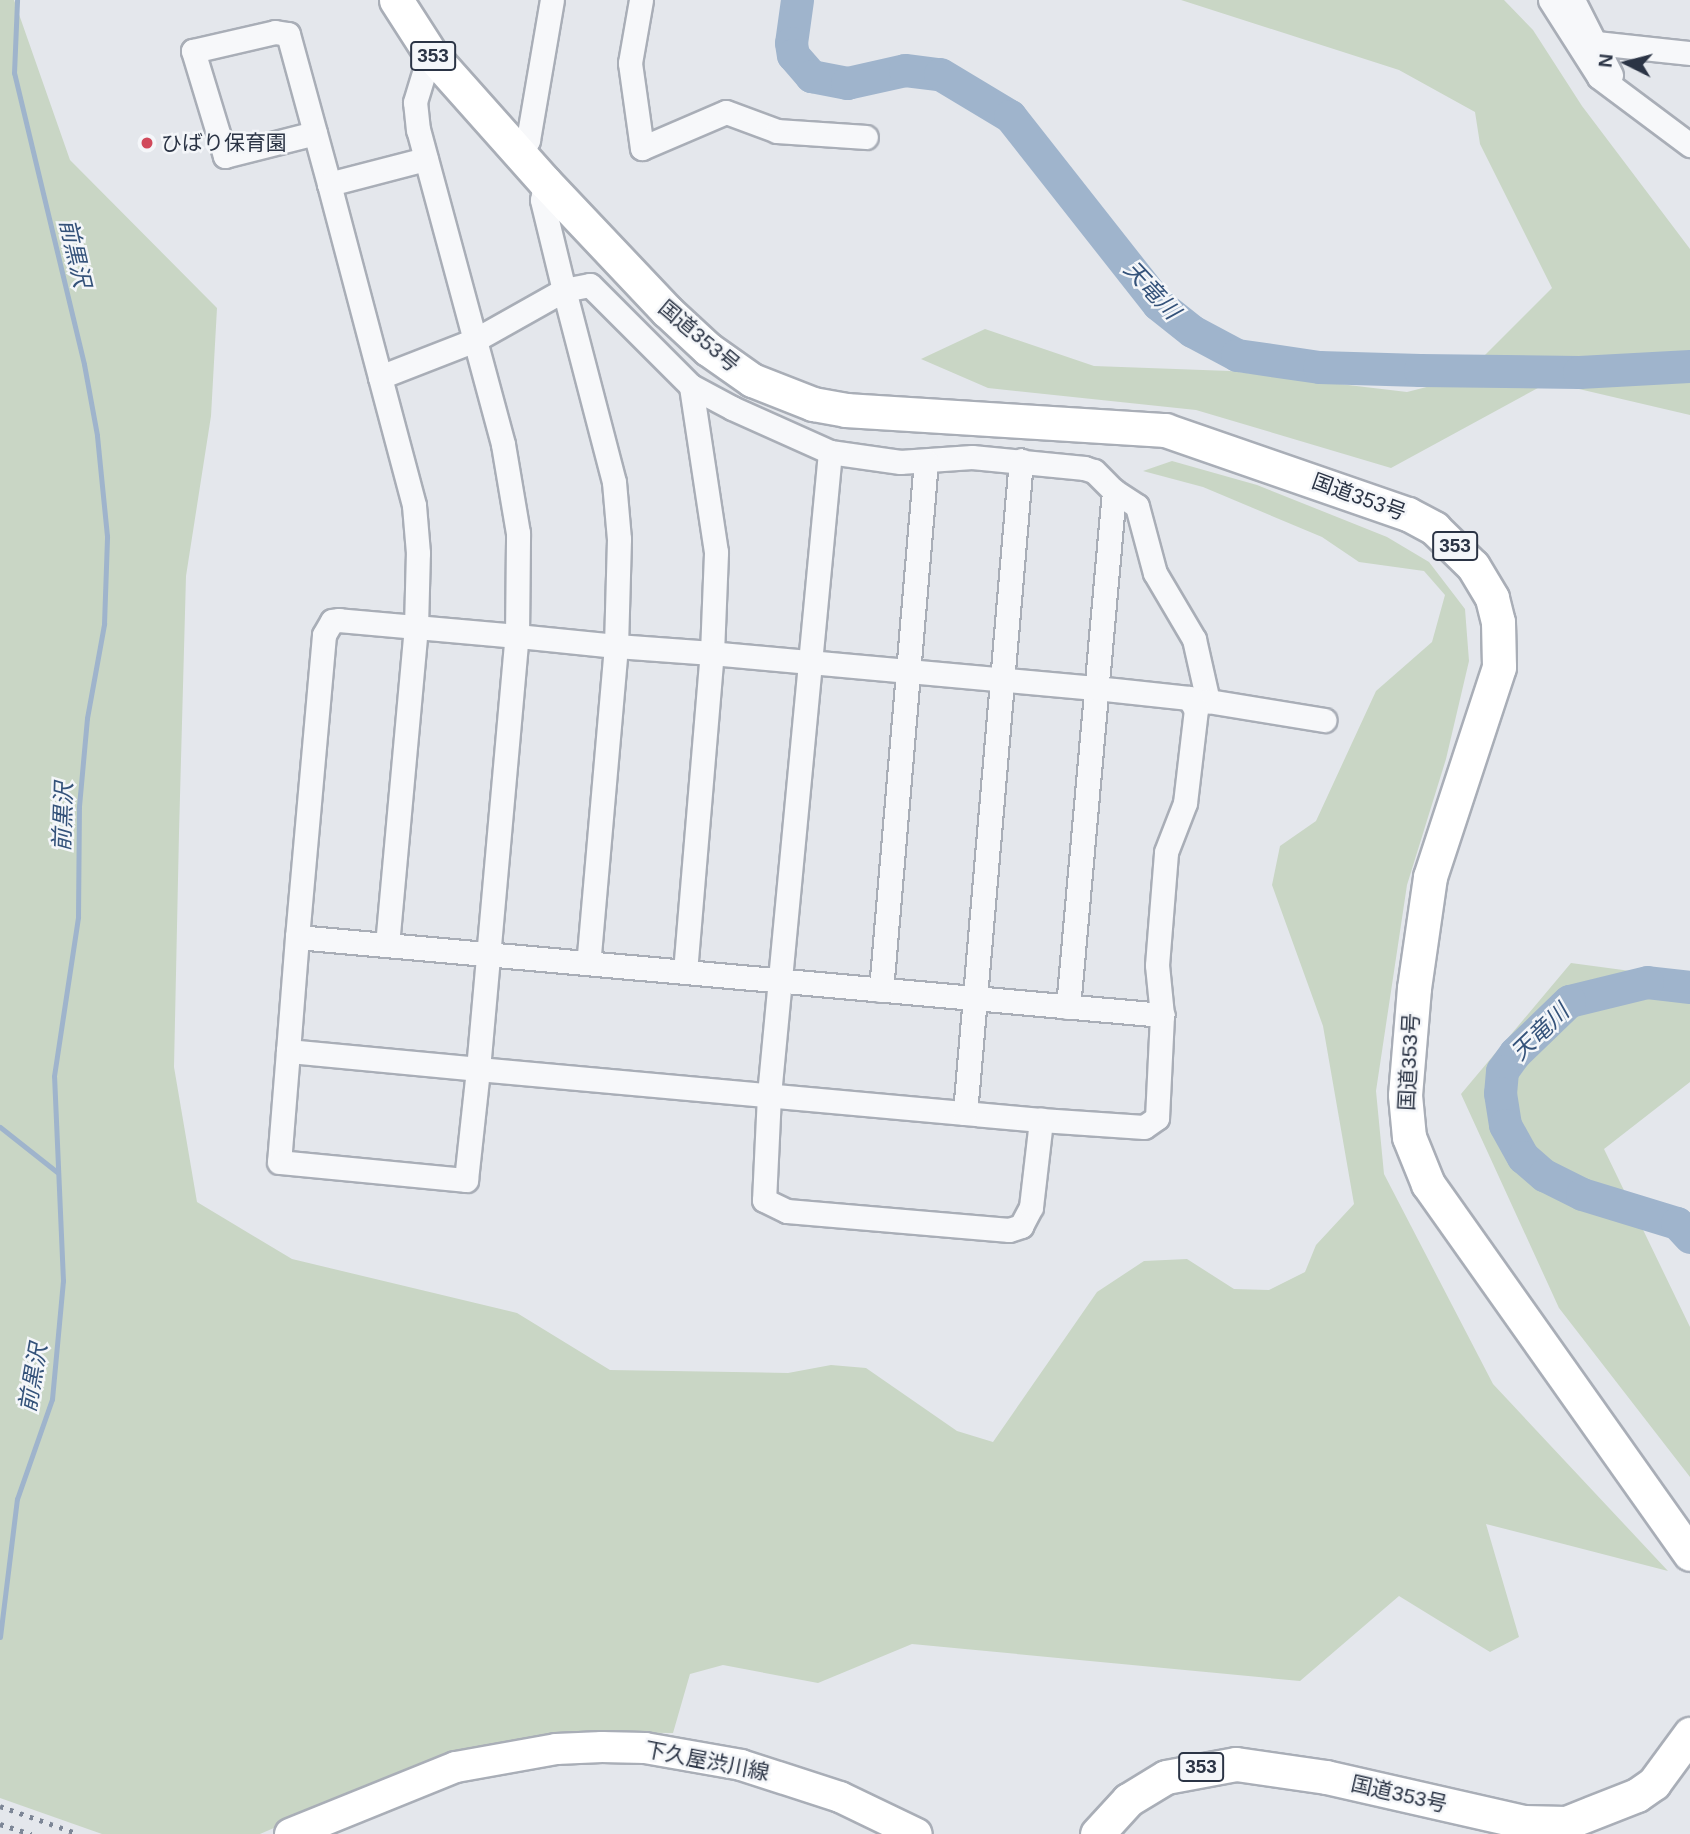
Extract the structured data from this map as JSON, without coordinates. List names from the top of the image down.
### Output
{
  "streets": {
    "highway": ["353", "国道353号"],
    "main road": ["下久屋渋川線"]
  },
  "water": ["前黒沢", "天竜川"],
  "places": ["ひばり保育園"],
  "north": "left"
}
